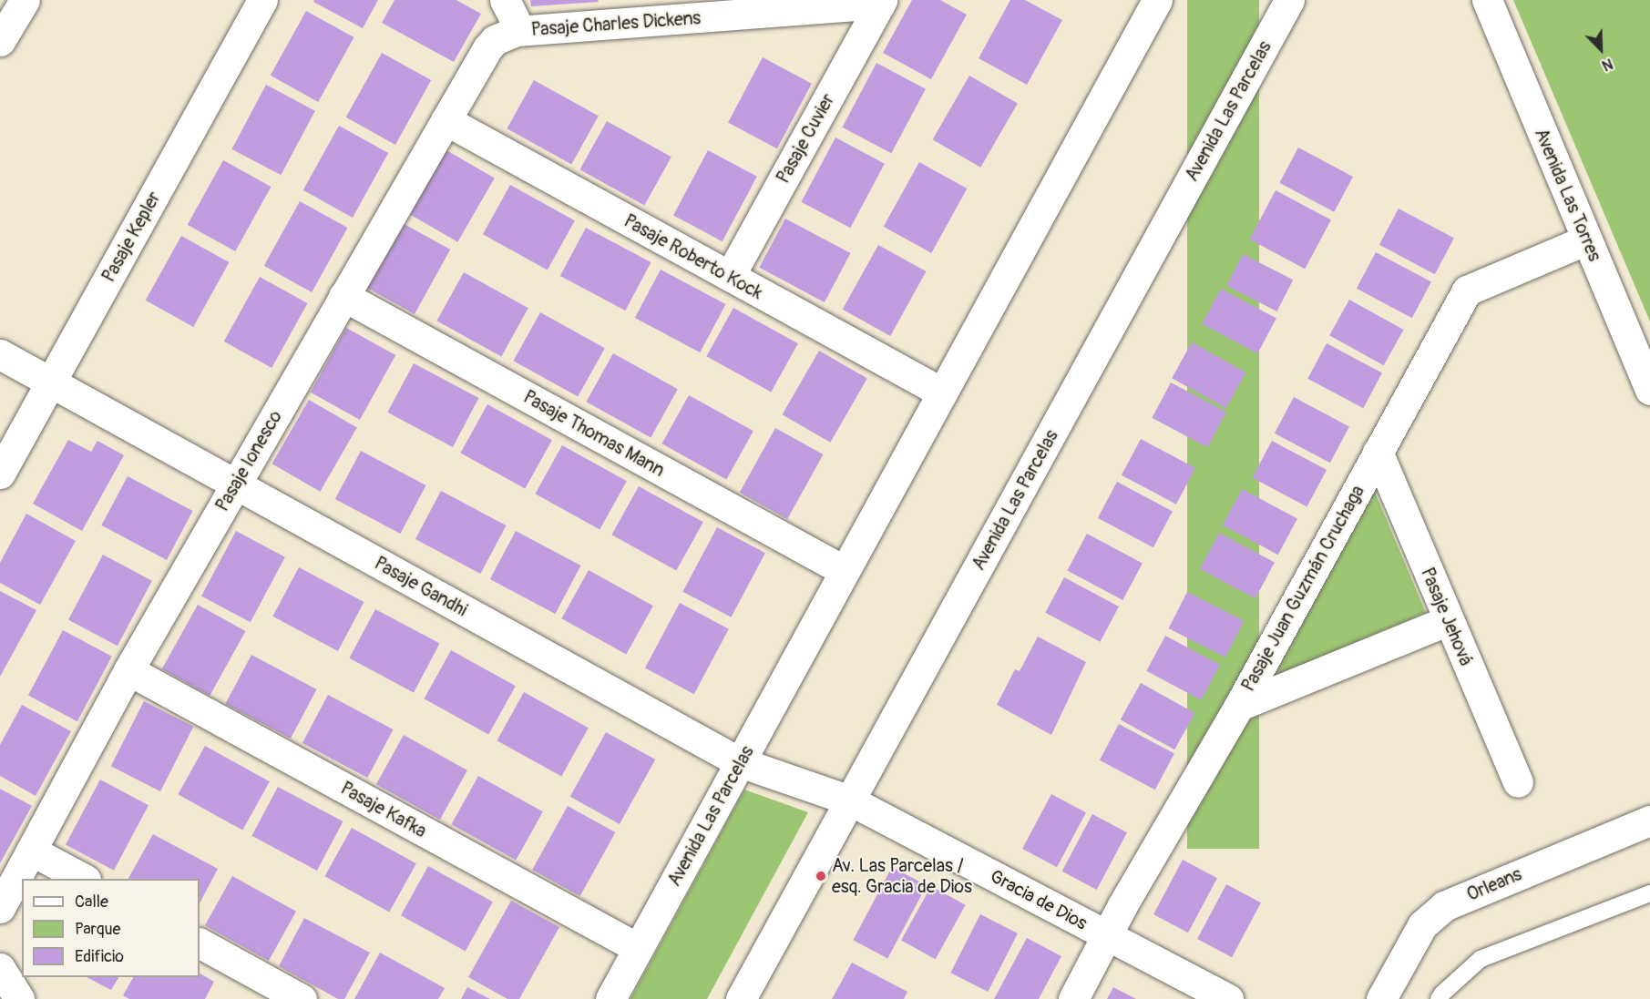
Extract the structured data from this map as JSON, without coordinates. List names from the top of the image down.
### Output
{
  "streets": {
    "street": [
      "Pasaje Charles Dickens",
      "Avenida Las Parcelas",
      "Pasaje Cuvier",
      "Avenida Las Torres",
      "Pasaje Kepler",
      "Pasaje Roberto Kock",
      "Pasaje Thomas Mann",
      "Pasaje Ionesco",
      "Pasaje Gandhi",
      "Pasaje Juan Guzmán Cruchaga",
      "Pasaje Jehová",
      "Pasaje Kafka",
      "Orleans",
      "Gracia de Dios"
    ]
  },
  "crossings": [
    ["Pasaje Charles Dickens", "Pasaje Cuvier"],
    ["Pasaje Charles Dickens", "Pasaje Ionesco"],
    ["Avenida Las Parcelas", "Pasaje Roberto Kock"],
    ["Avenida Las Parcelas", "Pasaje Thomas Mann"],
    ["Avenida Las Parcelas", "Pasaje Gandhi"],
    ["Avenida Las Parcelas", "Pasaje Kafka"],
    ["Avenida Las Parcelas", "Gracia de Dios"],
    ["Pasaje Cuvier", "Pasaje Roberto Kock"],
    ["Avenida Las Torres", "Pasaje Juan Guzmán Cruchaga"],
    ["Pasaje Kepler", "Pasaje Gandhi"],
    ["Pasaje Roberto Kock", "Pasaje Ionesco"],
    ["Pasaje Thomas Mann", "Pasaje Ionesco"],
    ["Pasaje Ionesco", "Pasaje Gandhi"],
    ["Pasaje Ionesco", "Pasaje Kafka"],
    ["Pasaje Gandhi", "Gracia de Dios"],
    ["Pasaje Juan Guzmán Cruchaga", "Pasaje Jehová"],
    ["Pasaje Juan Guzmán Cruchaga", "Gracia de Dios"]
  ],
  "places": ["Av. Las Parcelas / esq. Gracia de Dios"],
  "legend": ["Calle", "Parque", "Edificio"],
  "north": "bottom right"
}
